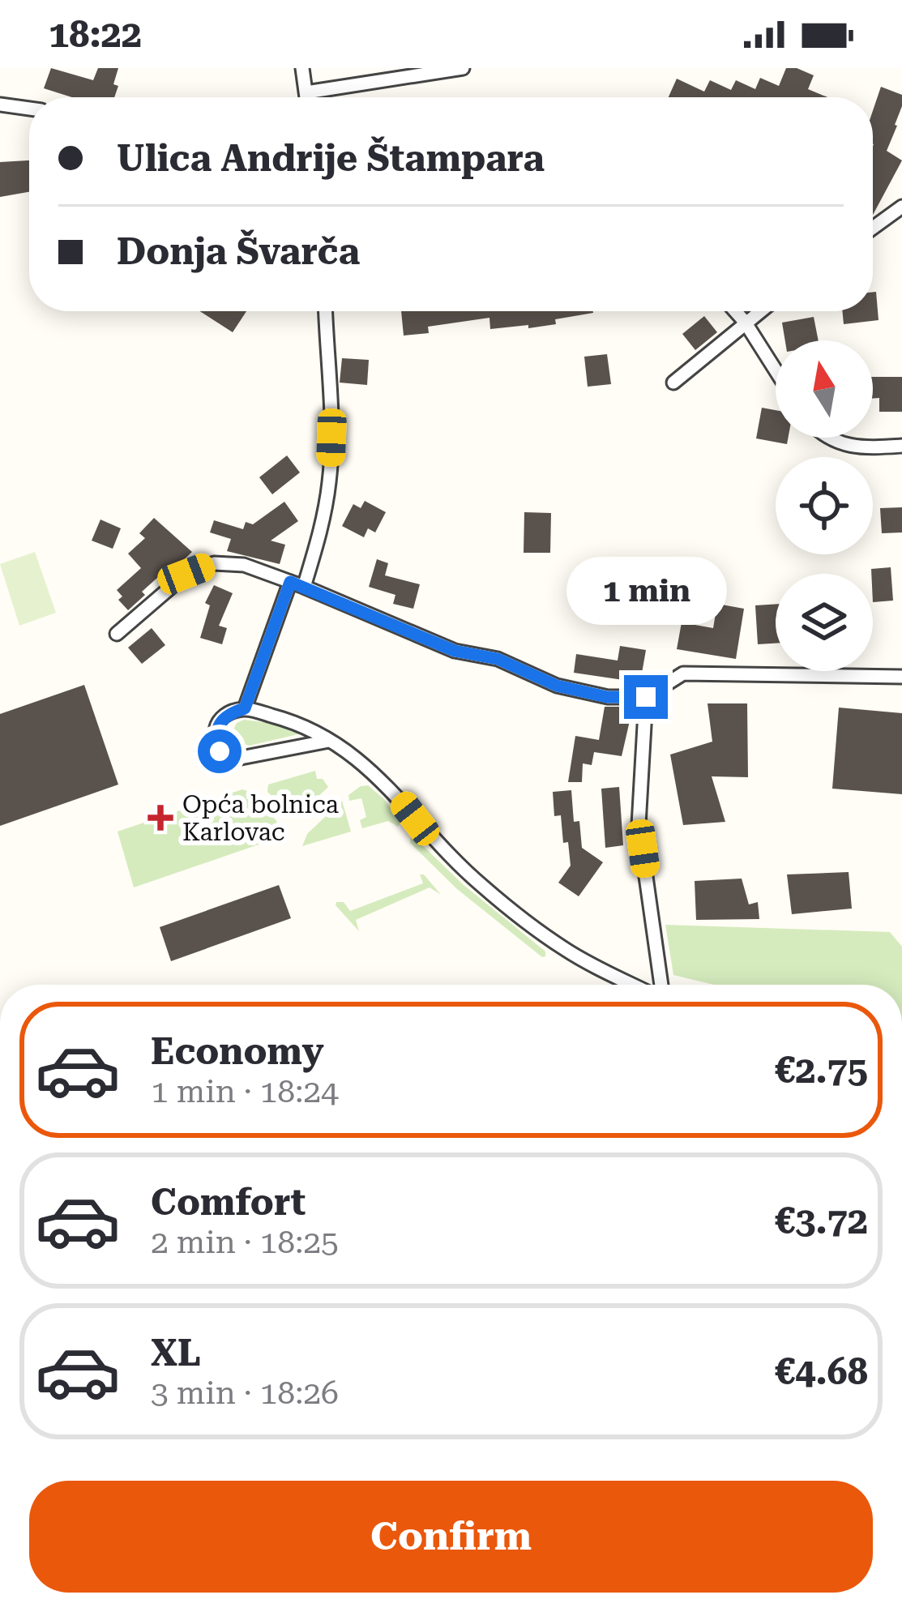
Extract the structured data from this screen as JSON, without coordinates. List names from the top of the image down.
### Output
{
  "places": {
    "health": ["Opća bolnica Karlovac"]
  },
  "north": "top",
  "page": {
    "status": "18:22",
    "banner": ["Ulica Andrije Štampara", "Donja Švarča"],
    "bubble": "1 min",
    "list": [
      {
        "name": "Economy",
        "note": "1 min · 18:24",
        "value": "€2.75"
      },
      {
        "name": "Comfort",
        "note": "2 min · 18:25",
        "value": "€3.72"
      },
      {
        "name": "XL",
        "note": "3 min · 18:26",
        "value": "€4.68"
      }
    ],
    "buttons": "Confirm"
  }
}
